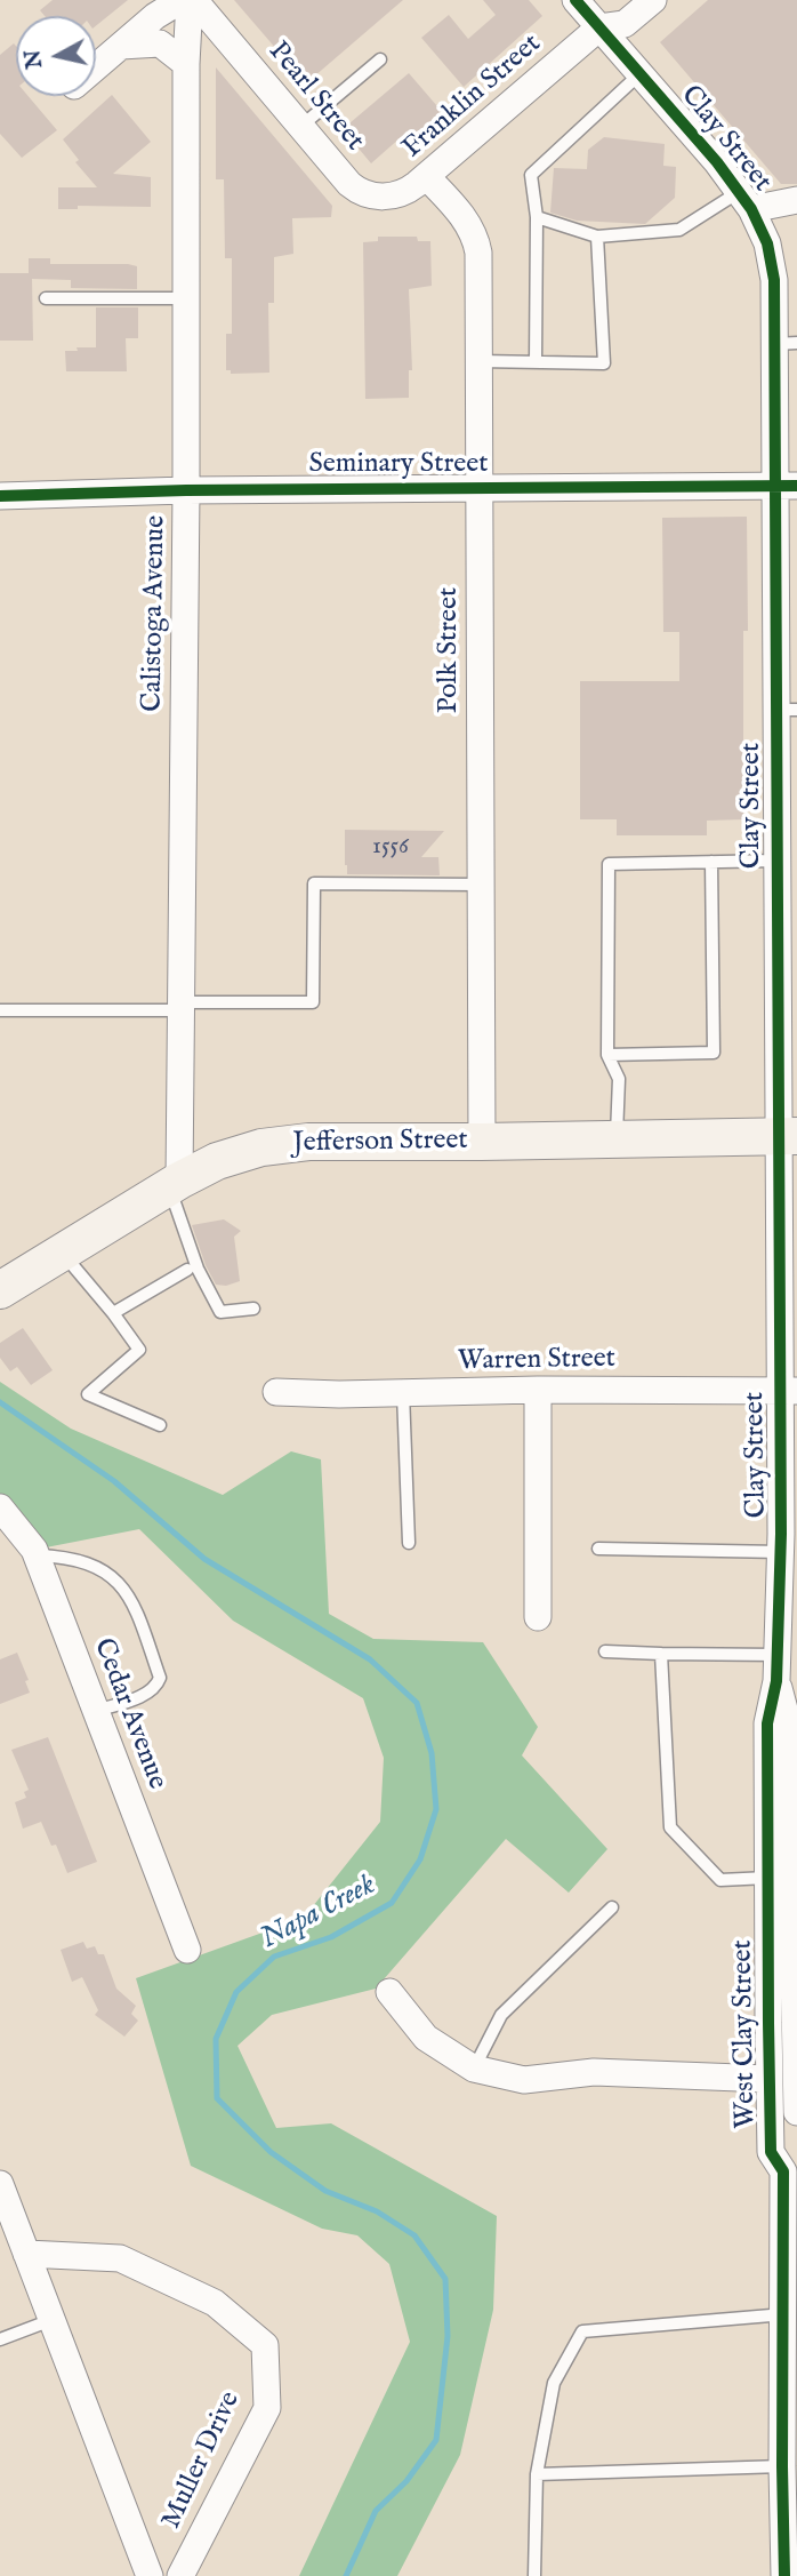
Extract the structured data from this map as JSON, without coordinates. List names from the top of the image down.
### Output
{
  "streets": {
    "main road": ["Jefferson Street"],
    "street": [
      "Pearl Street",
      "Franklin Street",
      "Clay Street",
      "Seminary Street",
      "Calistoga Avenue",
      "Polk Street",
      "Warren Street",
      "Cedar Avenue",
      "West Clay Street",
      "Muller Drive"
    ]
  },
  "crossings": [
    ["Pearl Street", "Franklin Street"],
    ["Pearl Street", "Calistoga Avenue"],
    ["Pearl Street", "Polk Street"],
    ["Franklin Street", "Clay Street"],
    ["Franklin Street", "Polk Street"],
    ["Clay Street", "Seminary Street"],
    ["Clay Street", "Jefferson Street"],
    ["Clay Street", "Warren Street"],
    ["Clay Street", "West Clay Street"],
    ["Seminary Street", "Calistoga Avenue"],
    ["Seminary Street", "Polk Street"],
    ["Calistoga Avenue", "Jefferson Street"],
    ["Polk Street", "Jefferson Street"]
  ],
  "water": ["Napa Creek"],
  "house_numbers": ["1556"],
  "north": "left"
}
